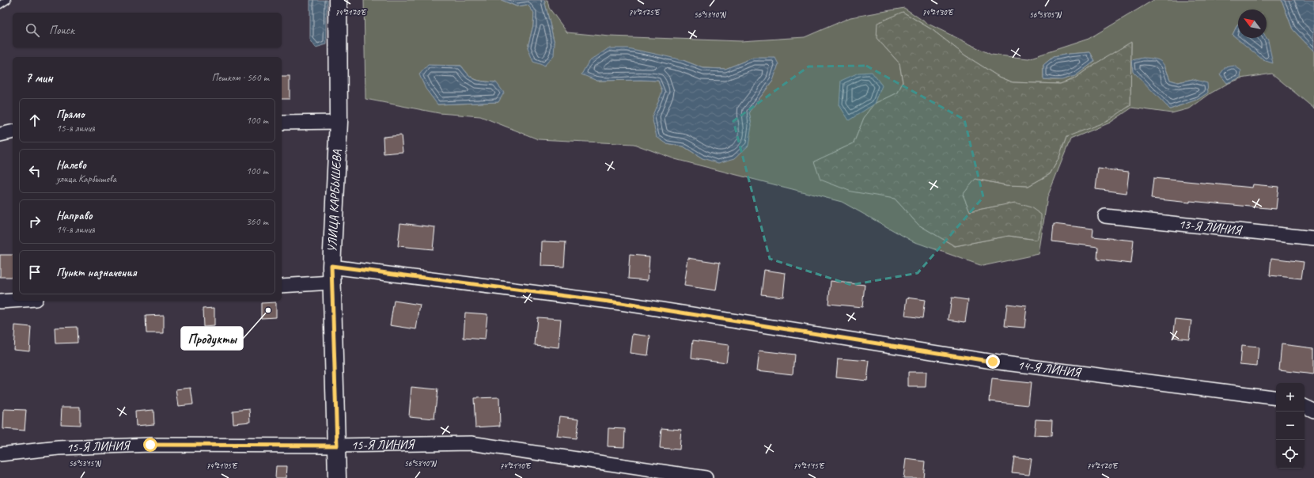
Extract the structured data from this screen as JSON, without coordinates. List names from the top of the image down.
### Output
{
  "streets": {
    "main road": ["УЛИЦА КАРБЫШЕВА"],
    "street": ["13-Я ЛИНИЯ", "14-Я ЛИНИЯ", "15-Я ЛИНИЯ"]
  },
  "crossings": [
    ["УЛИЦА КАРБЫШЕВА", "14-Я ЛИНИЯ"],
    ["УЛИЦА КАРБЫШЕВА", "15-Я ЛИНИЯ"]
  ],
  "places": ["Продукты"],
  "north": "top left",
  "page": {
    "search": "Поиск",
    "heading": ["7 мин", "Пешком · 560 m"],
    "list": [
      ["Прямо", "15-я линия", "100 m"],
      ["Налево", "улица Карбышева", "100 m"],
      ["Направо", "14-я линия", "360 m"],
      "Пункт назначения"
    ],
    "map_buttons": ["+", "−"]
  },
  "coordinates": [
    "74°21'30\"E",
    "74°21'20\"E",
    "74°21'25\"E",
    "56°53'10\"N",
    "56°53'05\"N",
    "56°53'15\"N",
    "74°21'05\"E",
    "74°21'10\"E",
    "74°21'15\"E"
  ]
}
